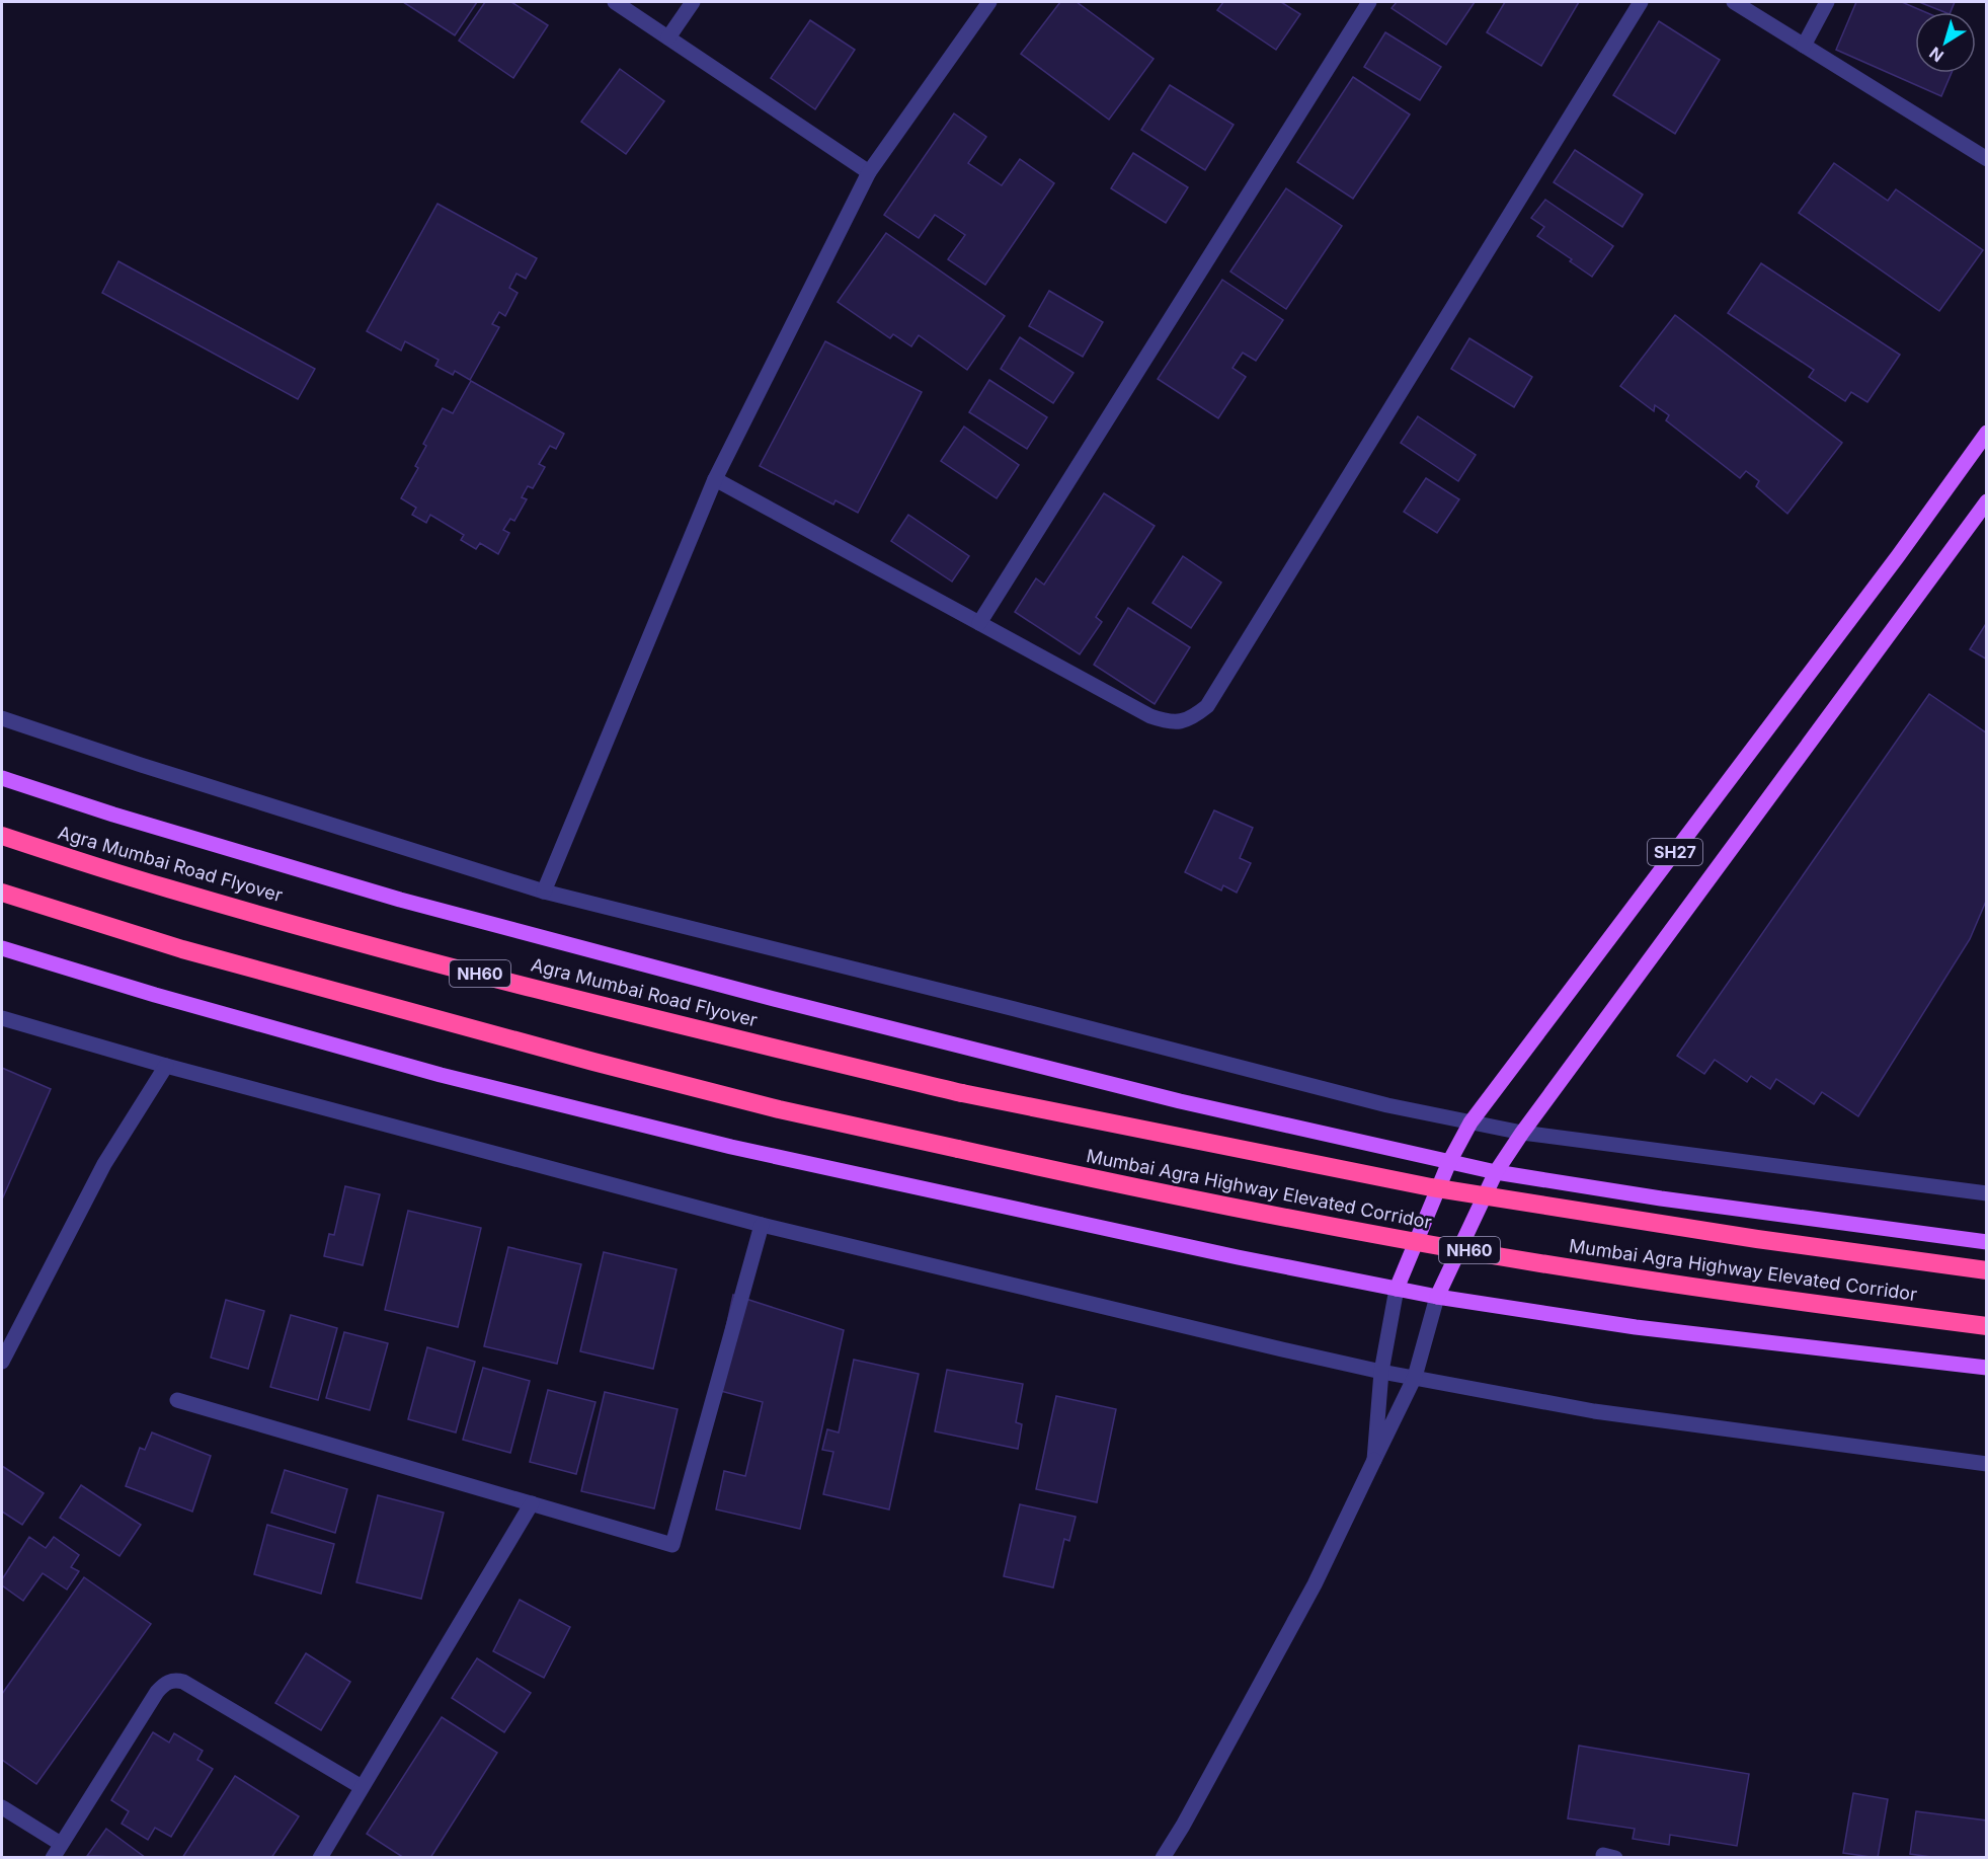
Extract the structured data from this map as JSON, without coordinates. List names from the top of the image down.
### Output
{
  "streets": {
    "highway": ["Agra Mumbai Road Flyover", "NH60", "Mumbai Agra Highway Elevated Corridor"],
    "main road": ["SH27"]
  },
  "crossings": [
    ["Agra Mumbai Road Flyover", "Mumbai Agra Highway Elevated Corridor"]
  ],
  "north": "bottom left"
}
